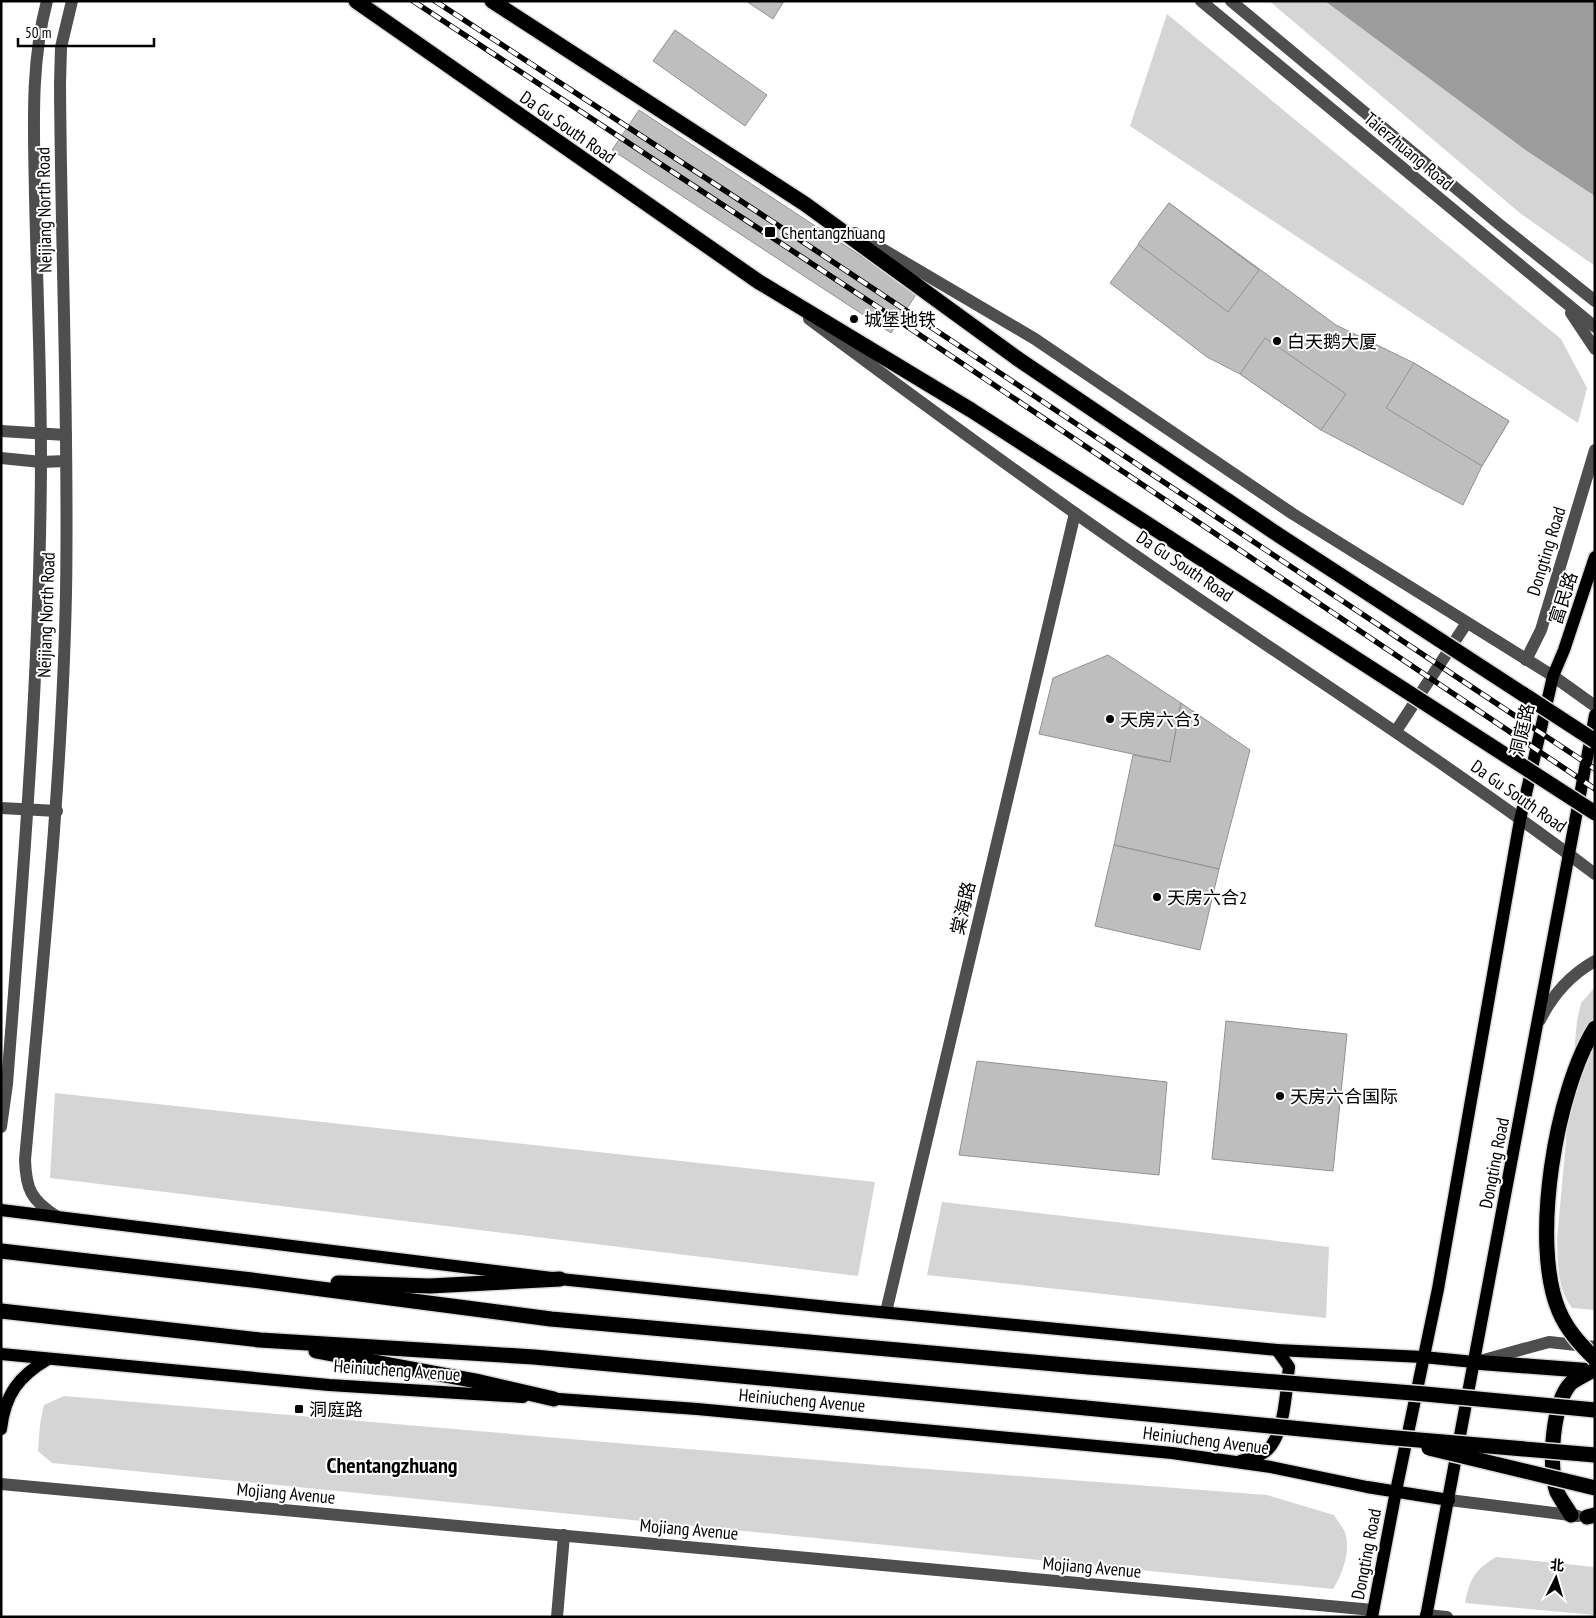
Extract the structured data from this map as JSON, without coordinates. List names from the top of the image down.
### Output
{
  "streets": {
    "highway": ["Da Gu South Road", "Heiniucheng Avenue"],
    "main road": ["Dongting Road", "富民路", "洞庭路"],
    "street": [
      "Taierzhuang Road",
      "Neijiang North Road",
      "棠海路",
      "Mojiang Avenue"
    ]
  },
  "crossings": [
    ["Da Gu South Road", "Dongting Road"],
    ["Da Gu South Road", "洞庭路"],
    ["Da Gu South Road", "棠海路"],
    ["Dongting Road", "洞庭路"],
    ["Dongting Road", "Heiniucheng Avenue"],
    ["Dongting Road", "Mojiang Avenue"],
    ["富民路", "洞庭路"]
  ],
  "districts": ["Chentangzhuang"],
  "places": {
    "transit": ["Chentangzhuang", "洞庭路"],
    "other": [
      "城堡地铁",
      "白天鹅大厦",
      "天房六合3",
      "天房六合2",
      "天房六合国际"
    ]
  },
  "scale_bar": "50 m",
  "north": "top"
}
